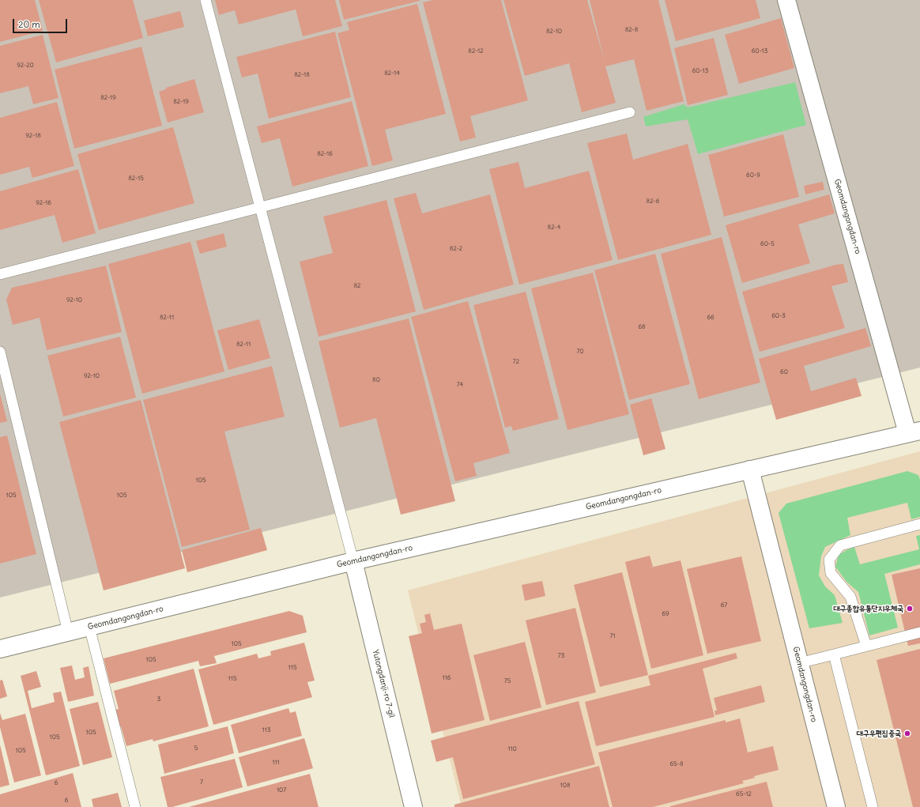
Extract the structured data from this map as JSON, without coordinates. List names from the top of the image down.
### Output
{
  "streets": {
    "street": ["Geomdangongdan-ro", "Yutongdanji-ro 7-gil"]
  },
  "crossings": [
    ["Geomdangongdan-ro", "Yutongdanji-ro 7-gil"]
  ],
  "places": ["대구종합유통단지우체국", "대구우편집중국"],
  "house_numbers": [
    "82-8",
    "82-10",
    "82-12",
    "60-13",
    "92-20",
    "60-13",
    "82-14",
    "82-18",
    "82-19",
    "82-19",
    "92-18",
    "82-16",
    "60-9",
    "82-15",
    "82-6",
    "92-16",
    "82-4",
    "60-5",
    "82-2",
    "82",
    "92-10",
    "60-3",
    "82-11",
    "66",
    "68",
    "82-11",
    "70",
    "72",
    "60",
    "92-10",
    "80",
    "74",
    "105",
    "105",
    "105",
    "67",
    "69",
    "71",
    "105",
    "73",
    "105",
    "115",
    "116",
    "115",
    "75",
    "3",
    "113",
    "105",
    "105",
    "5",
    "110",
    "105",
    "111",
    "65-8",
    "7",
    "6",
    "108",
    "107",
    "65-12",
    "6"
  ],
  "scale_bar": "20 m"
}
